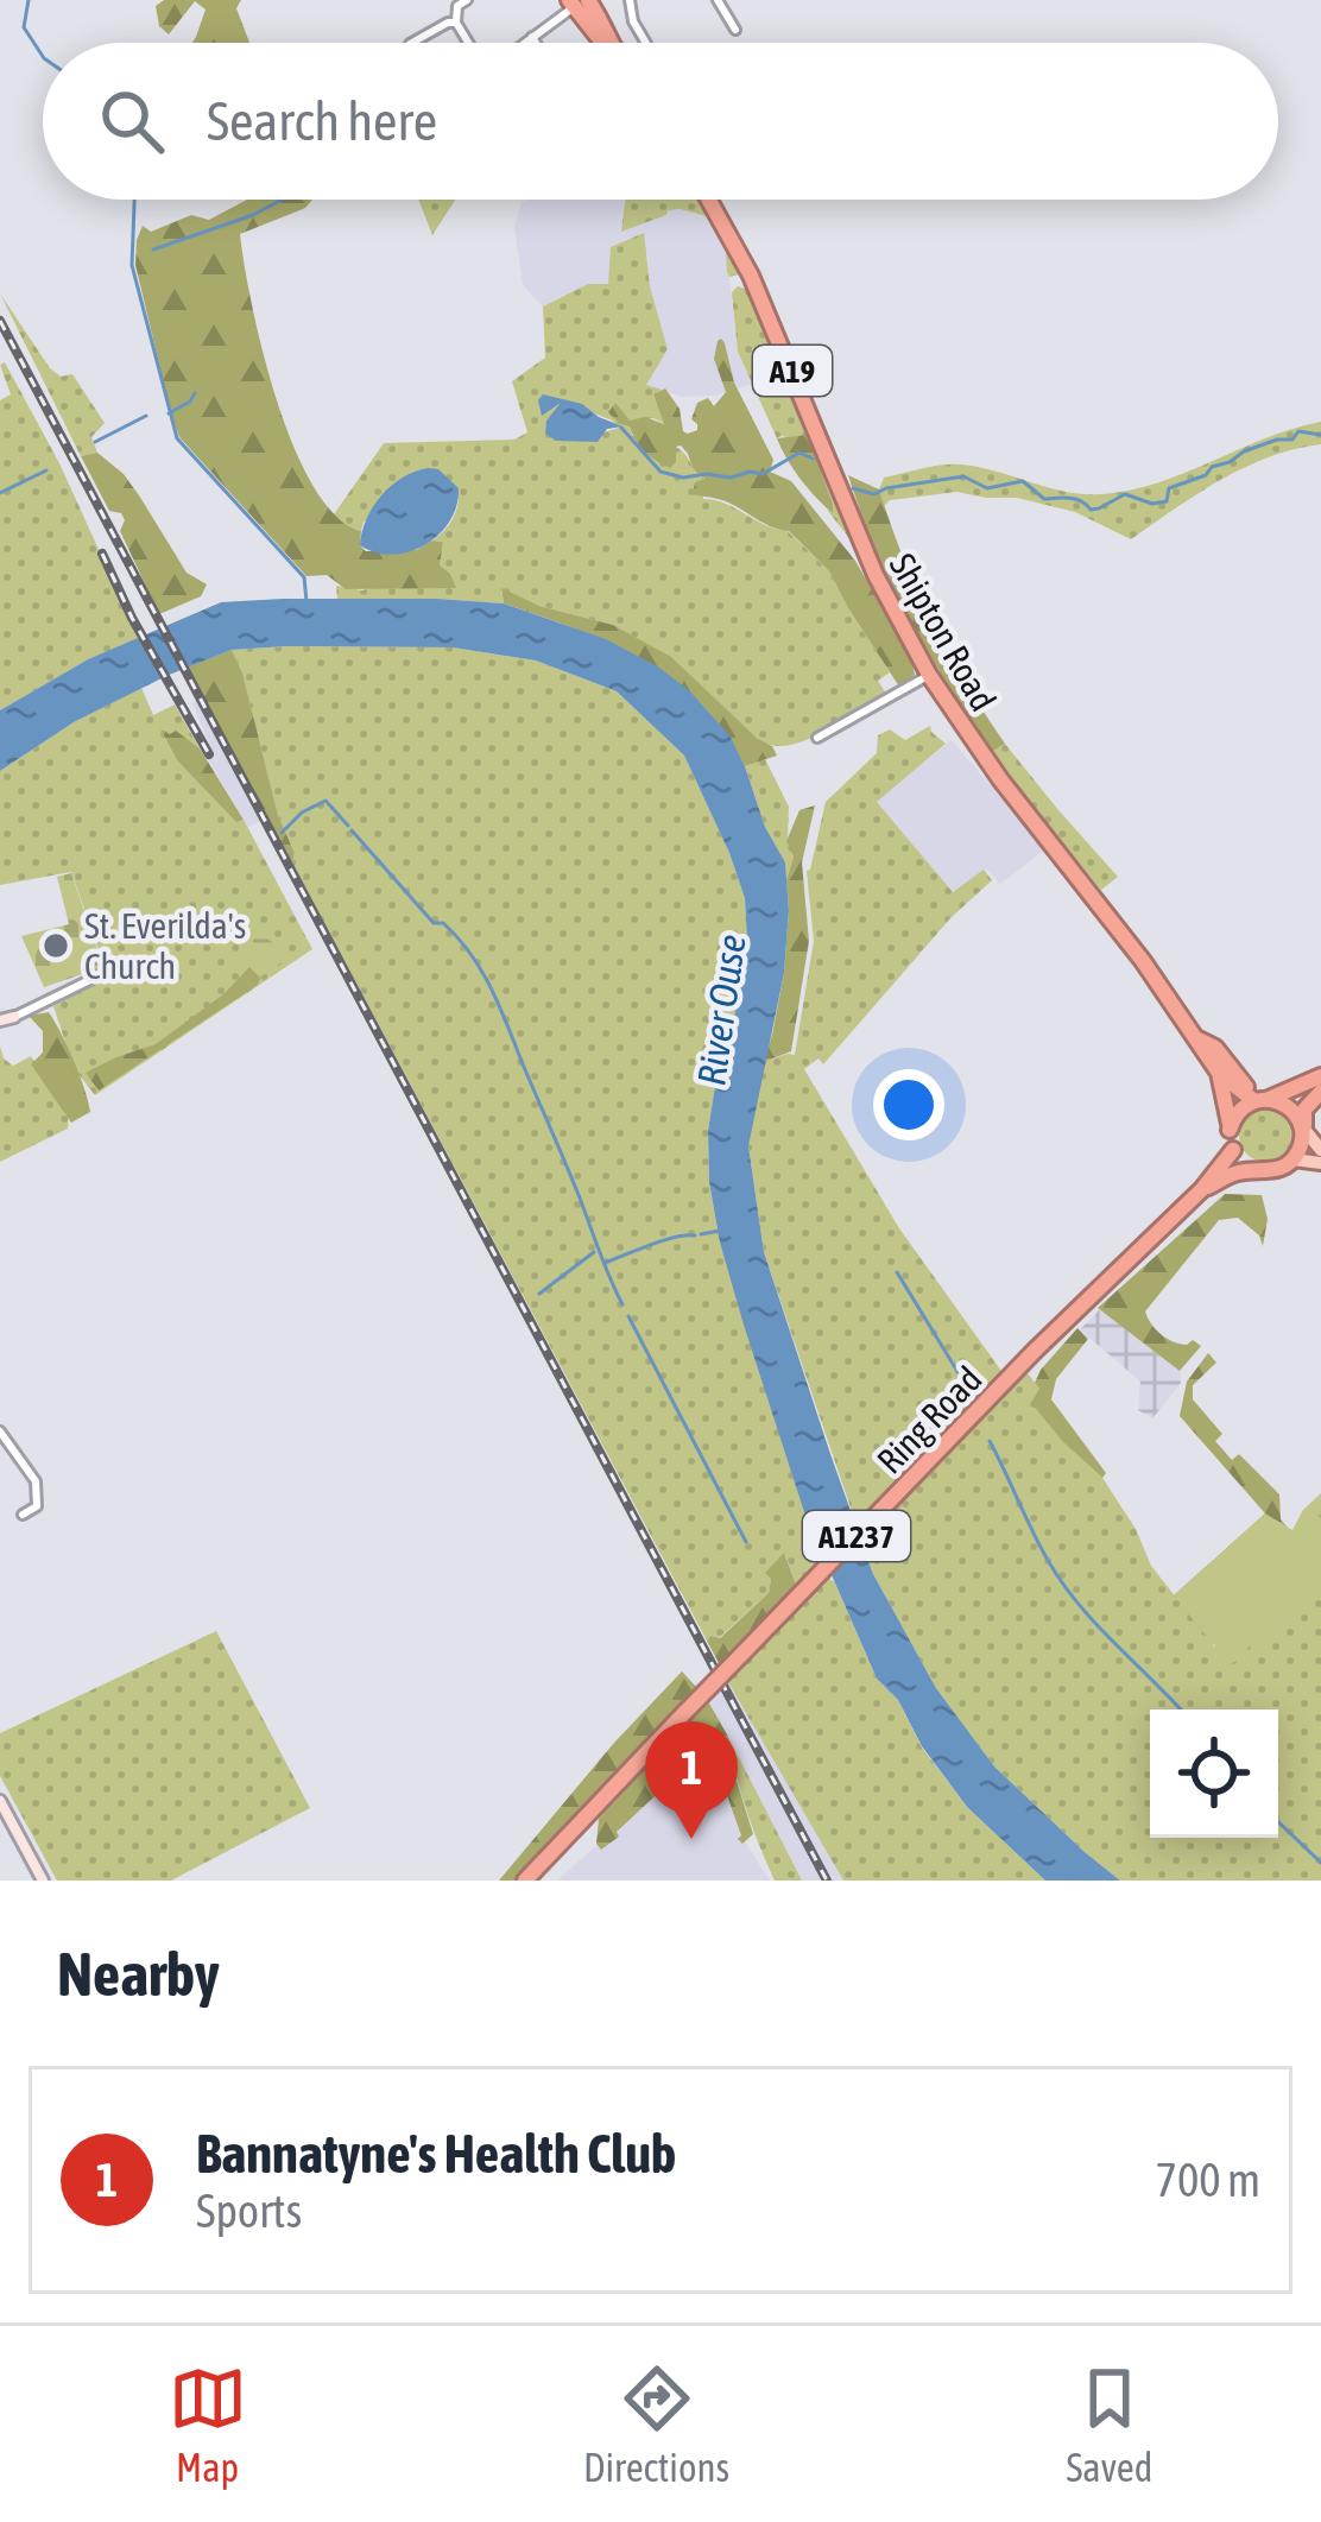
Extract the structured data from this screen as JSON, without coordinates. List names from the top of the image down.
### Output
{
  "streets": {
    "highway": [
      "A19",
      "Shipton Road",
      "Ring Road",
      "A1237"
    ]
  },
  "crossings": [
    ["Shipton Road", "Ring Road"]
  ],
  "water": ["River Ouse"],
  "places": ["St. Everilda's Church"],
  "page": {
    "search": "Search here",
    "pins": "1",
    "heading": "Nearby",
    "list": [
      {
        "mark": "1",
        "name": "Bannatyne's Health Club",
        "note": "Sports",
        "value": "700 m"
      }
    ],
    "nav": ["Map", "Directions", "Saved"]
  }
}
